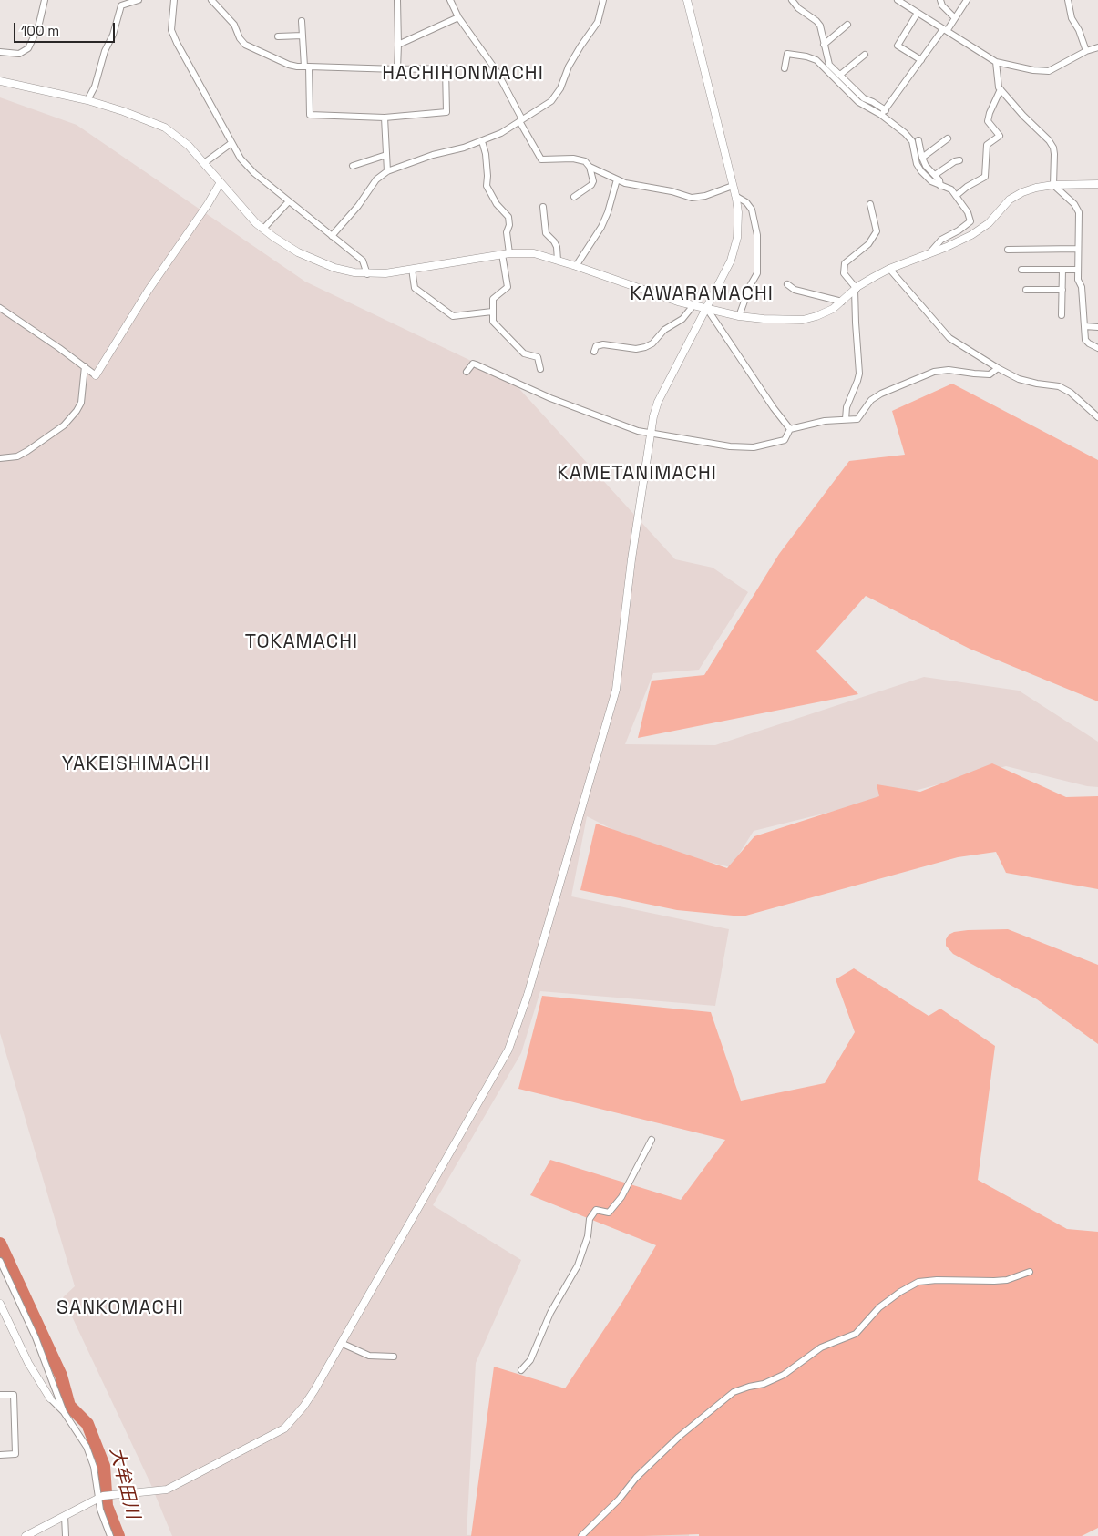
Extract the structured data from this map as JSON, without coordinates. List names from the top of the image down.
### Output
{
  "districts": [
    "HACHIHONMACHI",
    "KAWARAMACHI",
    "KAMETANIMACHI",
    "TOKAMACHI",
    "YAKEISHIMACHI",
    "SANKOMACHI"
  ],
  "water": ["大牟田川"],
  "scale_bar": "100 m"
}
